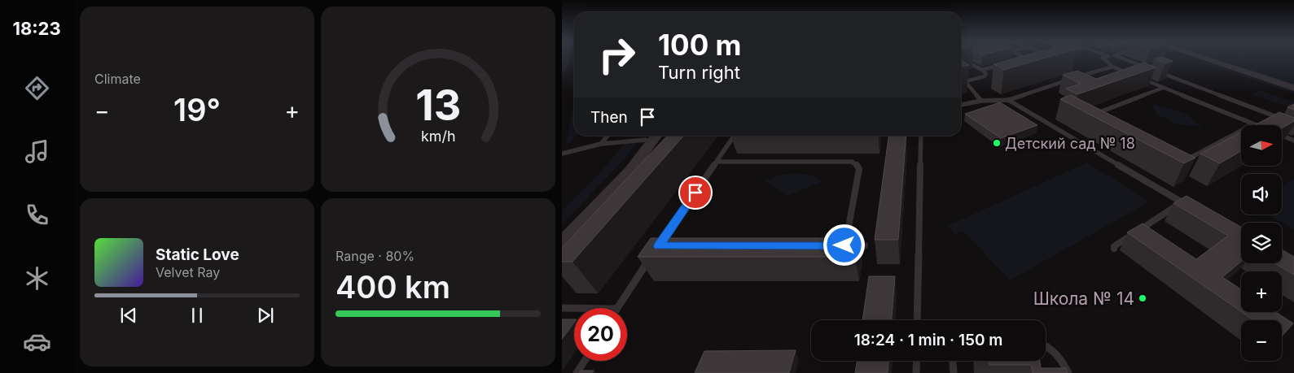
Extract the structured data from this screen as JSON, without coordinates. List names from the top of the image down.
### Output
{
  "places": ["Детский сад № 18", "Школа № 14"],
  "north": "right",
  "page": {
    "tabs": "18:23",
    "tile": [
      "Climate",
      ["Range · 80%", "400 km"]
    ],
    "turn": ["100 m", "Turn right"],
    "heat": ["−", "19°", "+"],
    "then": "Then",
    "map_buttons": ["+", "−"],
    "song": ["Static Love", "Velvet Ray"],
    "limit": "20",
    "trip": "18:24 · 1 min · 150 m",
    "gauge": ["13", "km/h"]
  }
}
